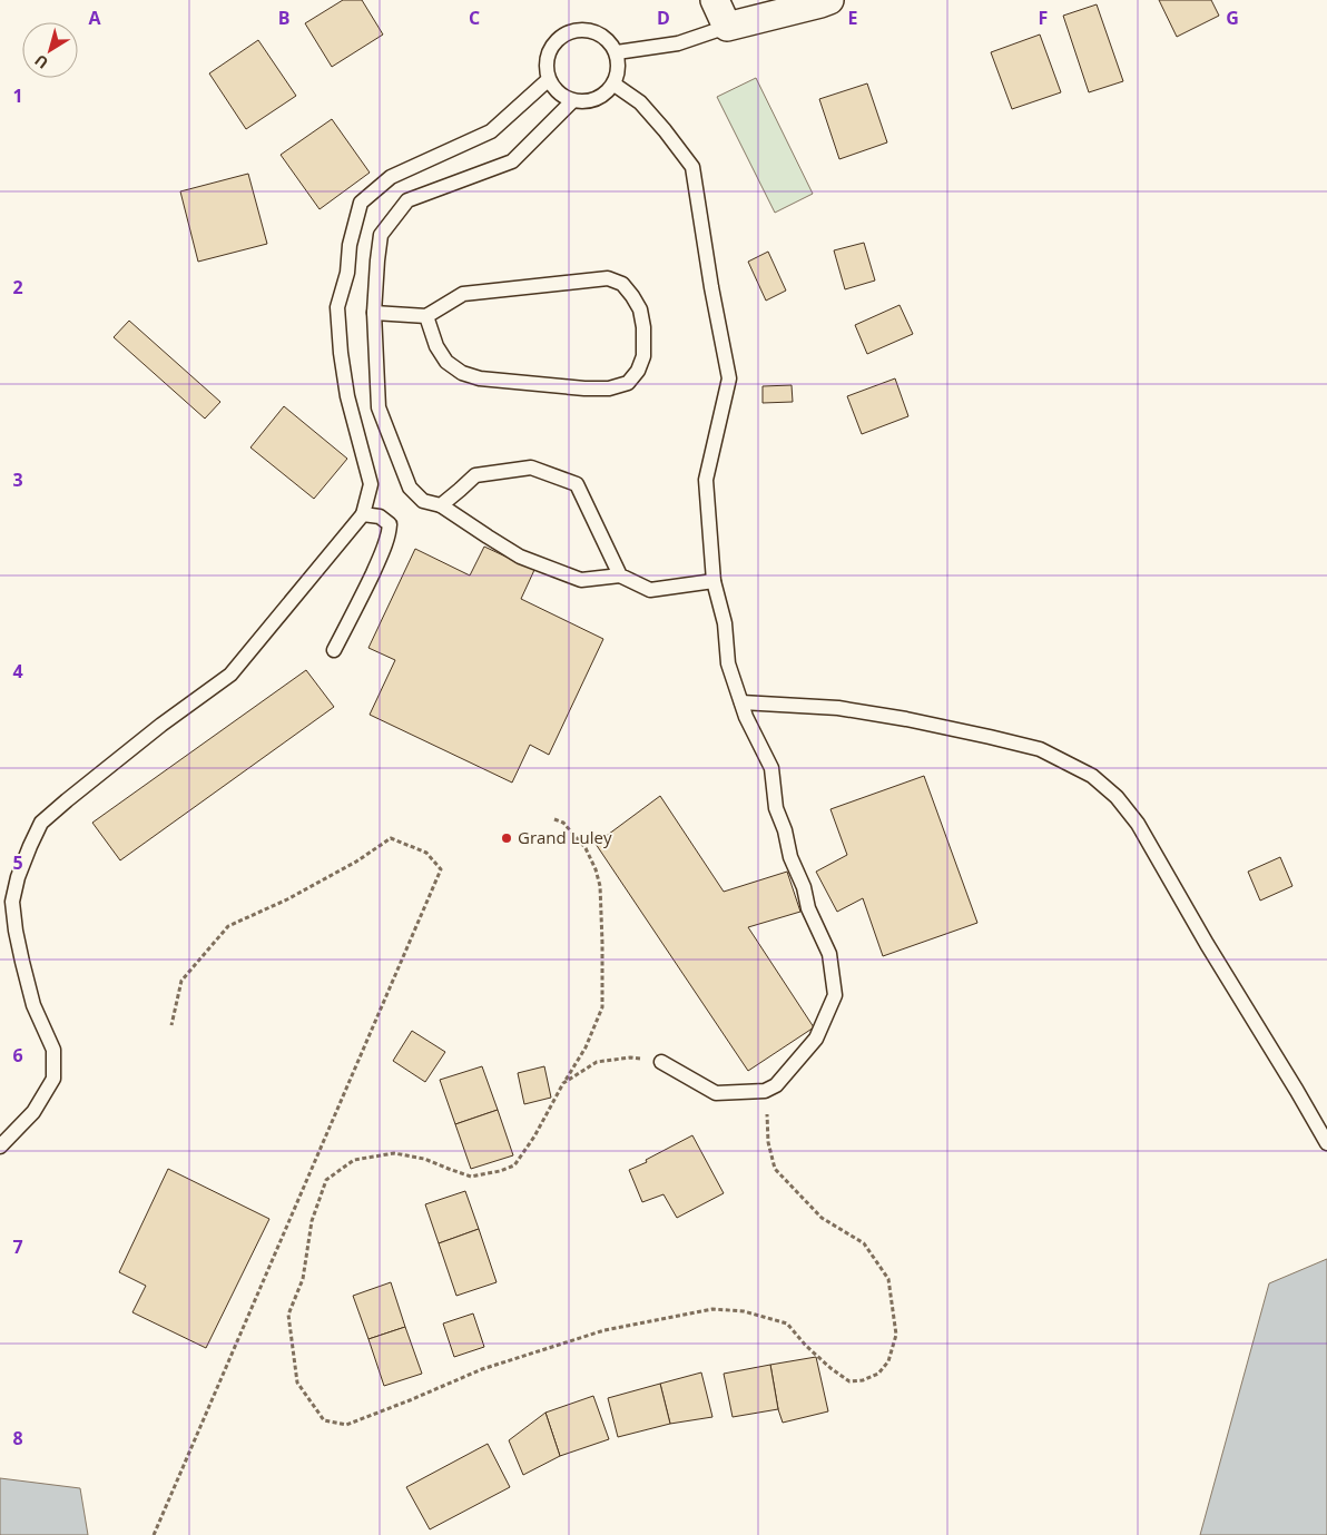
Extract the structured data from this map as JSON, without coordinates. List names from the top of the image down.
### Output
{
  "places": ["Grand Luley"],
  "north": "bottom left",
  "grid": {
    "columns": [
      "A",
      "B",
      "C",
      "D",
      "E",
      "F",
      "G"
    ],
    "rows": [
      "1",
      "2",
      "3",
      "4",
      "5",
      "6",
      "7",
      "8"
    ]
  }
}
